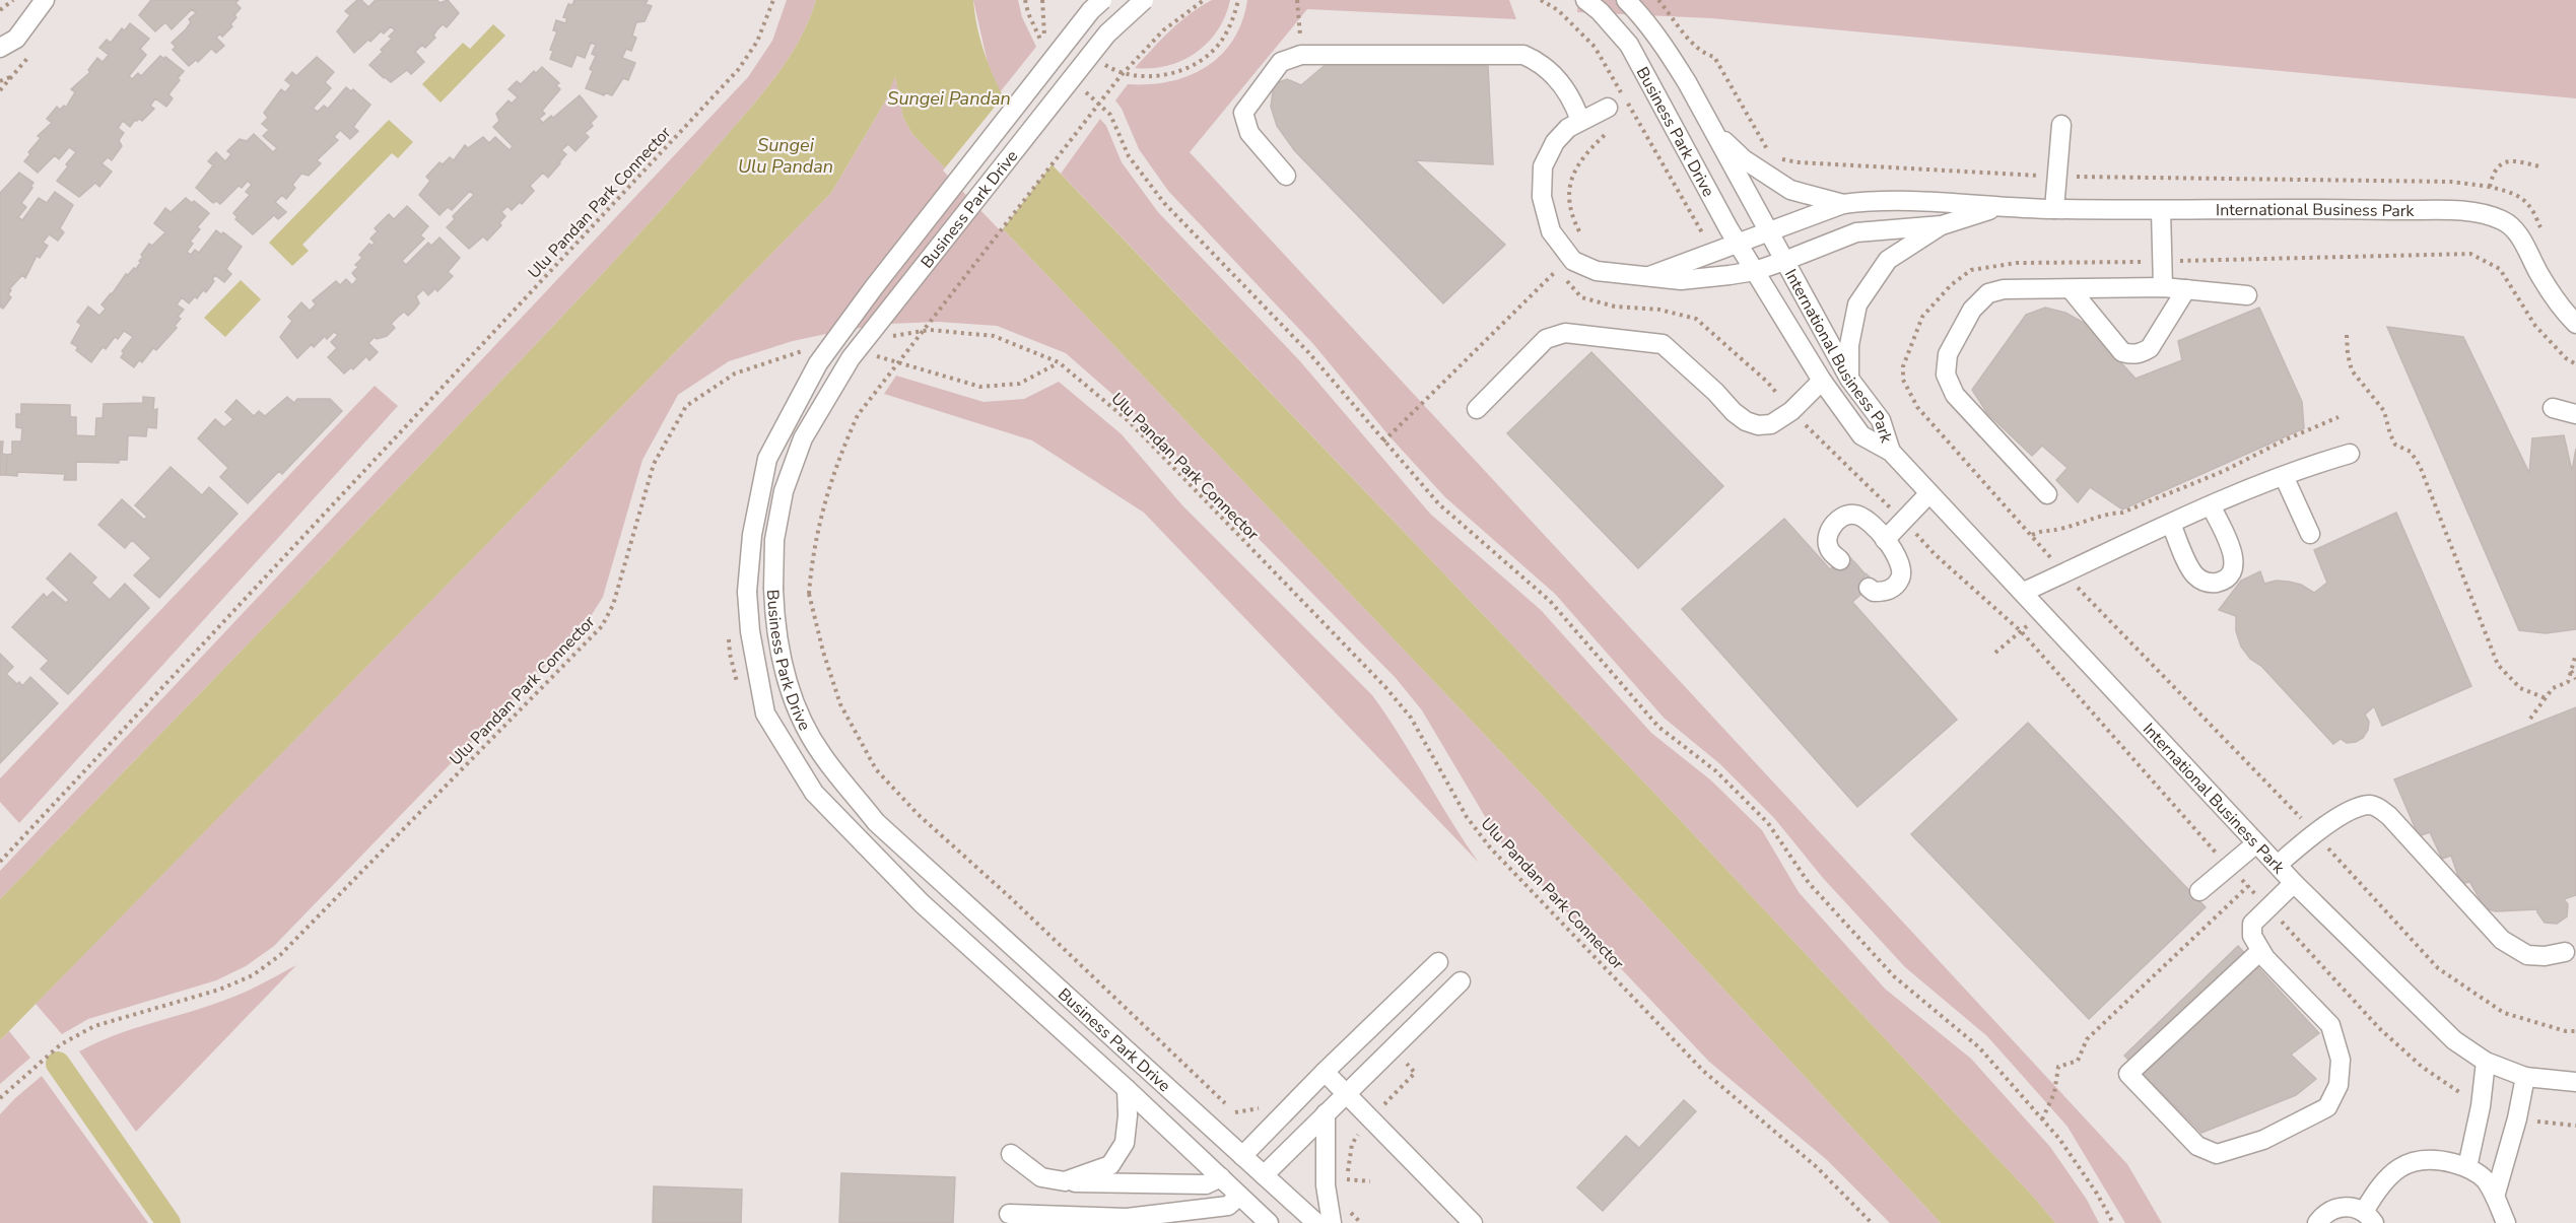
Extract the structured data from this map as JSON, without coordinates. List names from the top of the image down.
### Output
{
  "streets": {
    "street": ["Business Park Drive", "International Business Park"],
    "path": ["Ulu Pandan Park Connector"]
  },
  "crossings": [
    ["Business Park Drive", "International Business Park"]
  ],
  "water": ["Sungei Pandan", "Sungei Ulu Pandan"]
}
